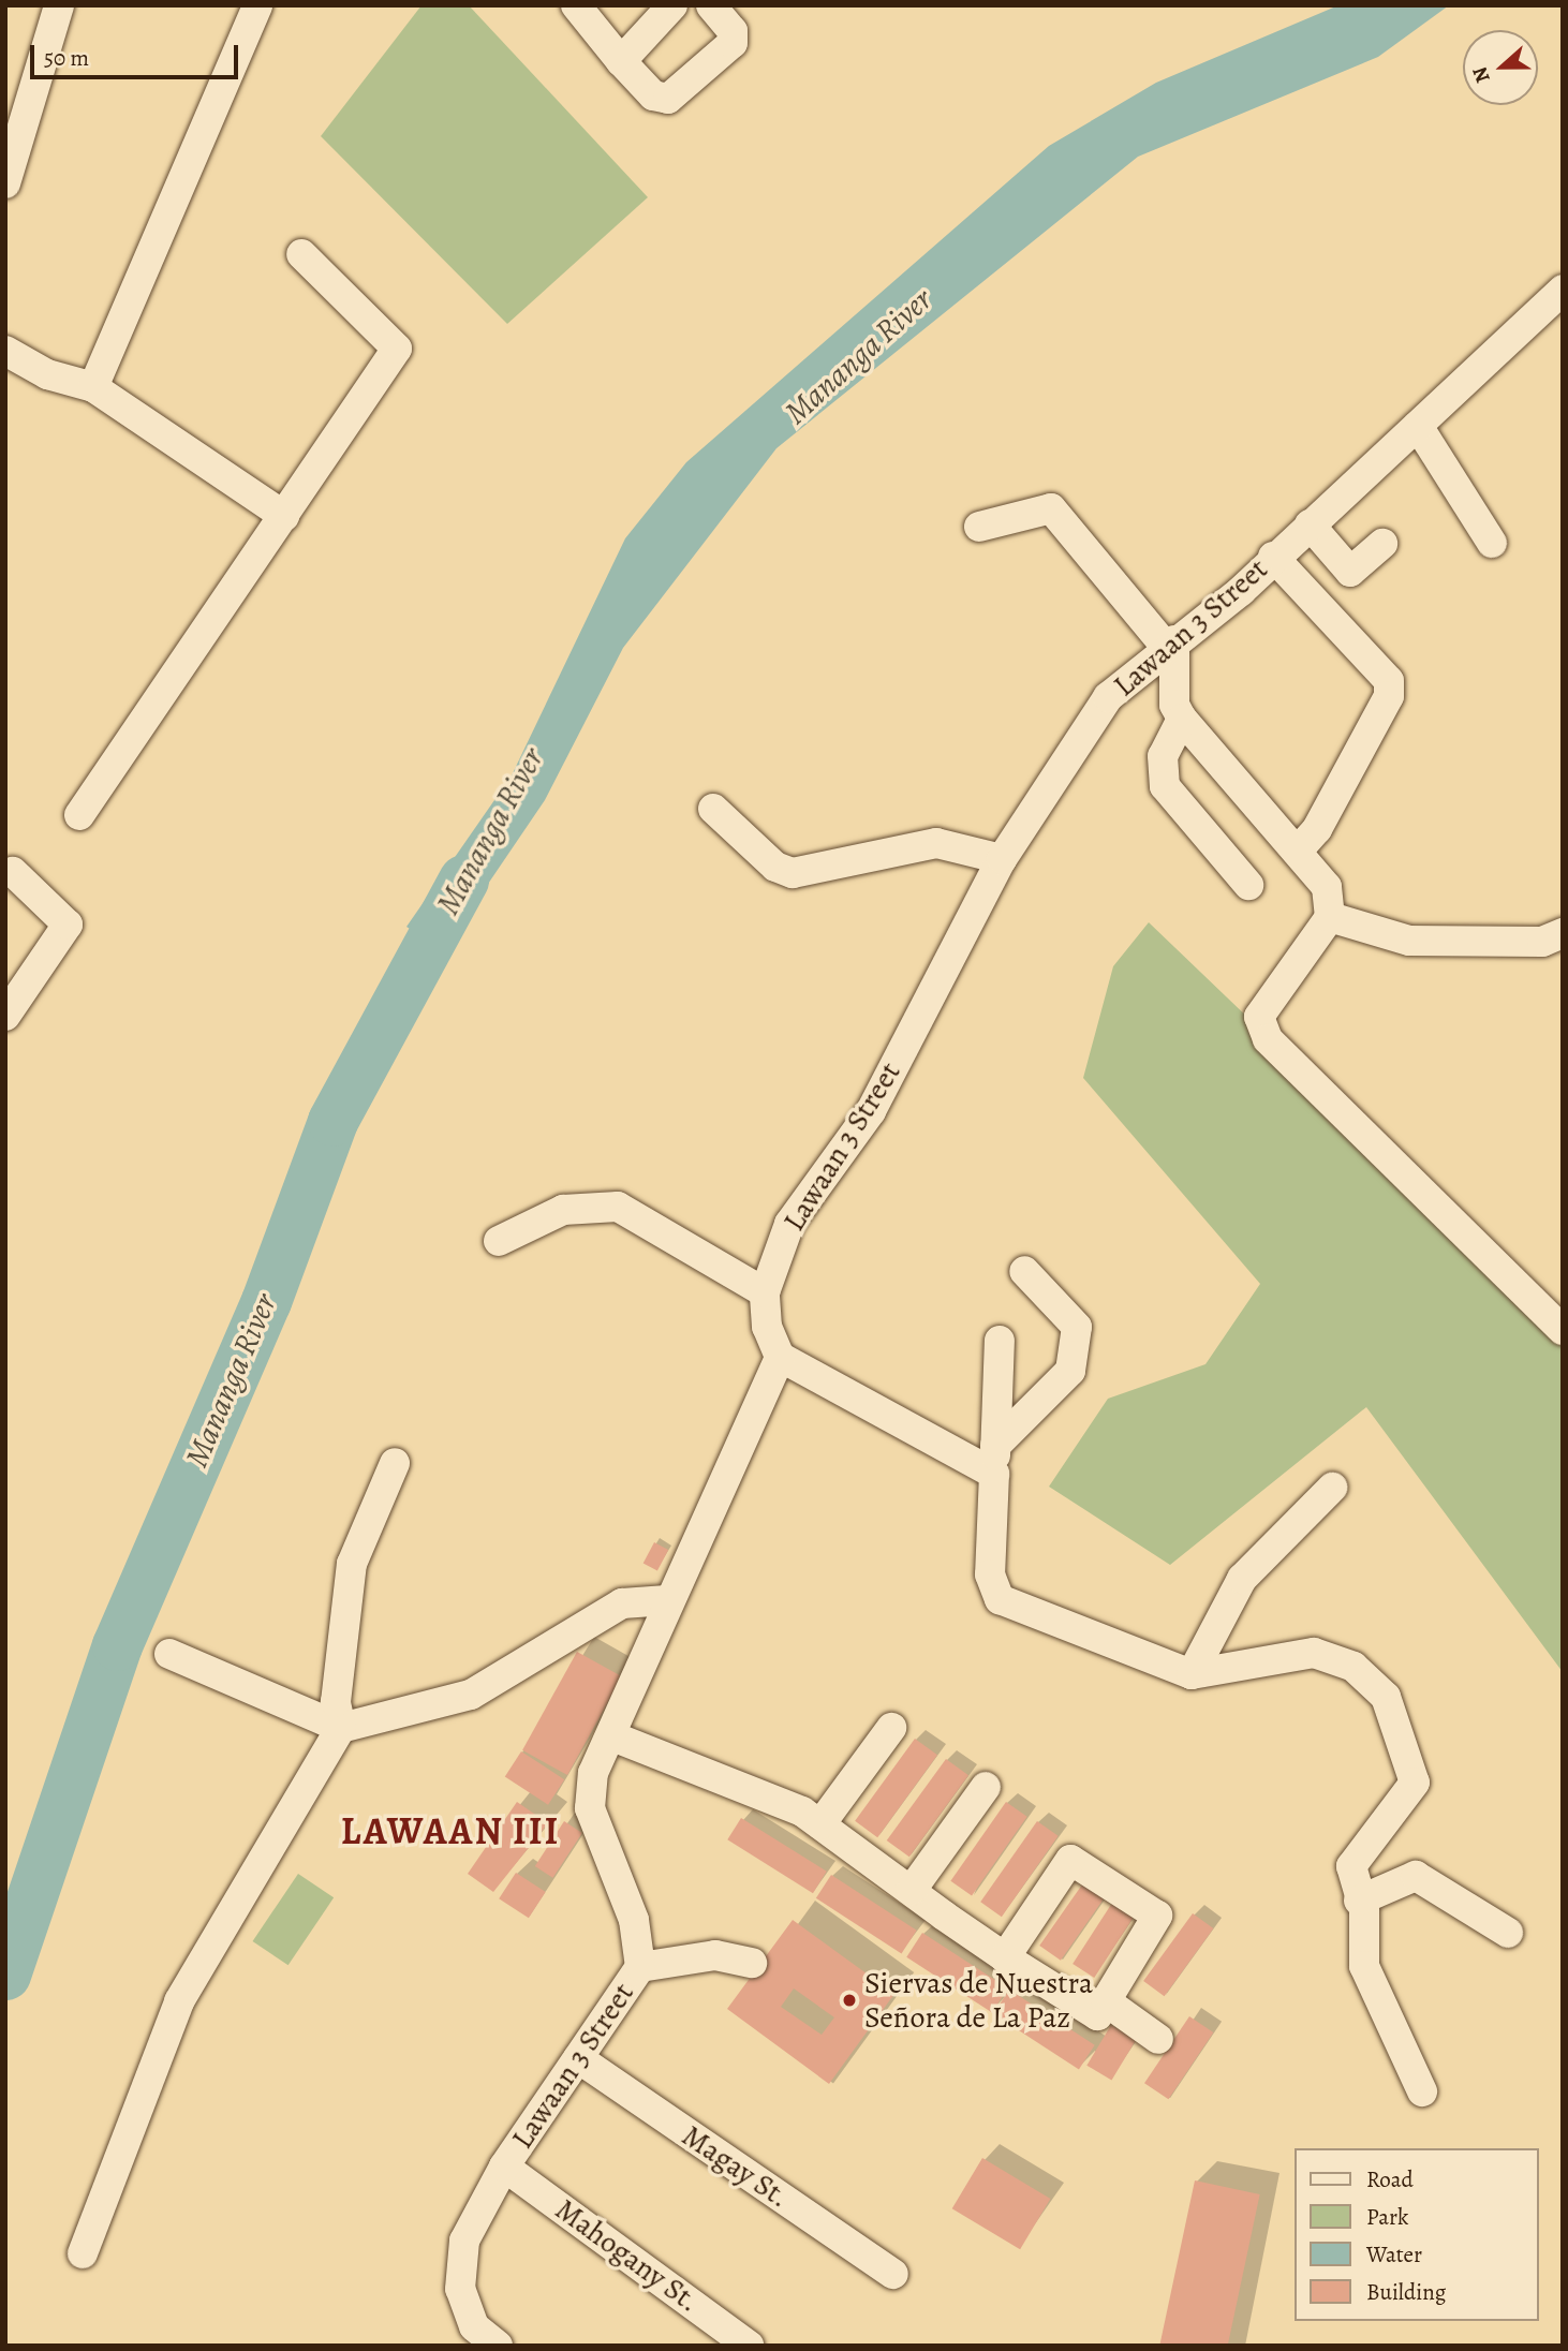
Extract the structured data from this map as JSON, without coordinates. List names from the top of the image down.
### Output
{
  "streets": {
    "street": ["Lawaan 3 Street", "Magay St.", "Mahogany St."]
  },
  "crossings": [
    ["Lawaan 3 Street", "Magay St."],
    ["Lawaan 3 Street", "Mahogany St."]
  ],
  "districts": ["LAWAAN III"],
  "water": ["Mananga River"],
  "places": ["Siervas de Nuestra Señora de La Paz"],
  "legend": [
    "Road",
    "Park",
    "Water",
    "Building"
  ],
  "scale_bar": "50 m",
  "north": "left"
}
